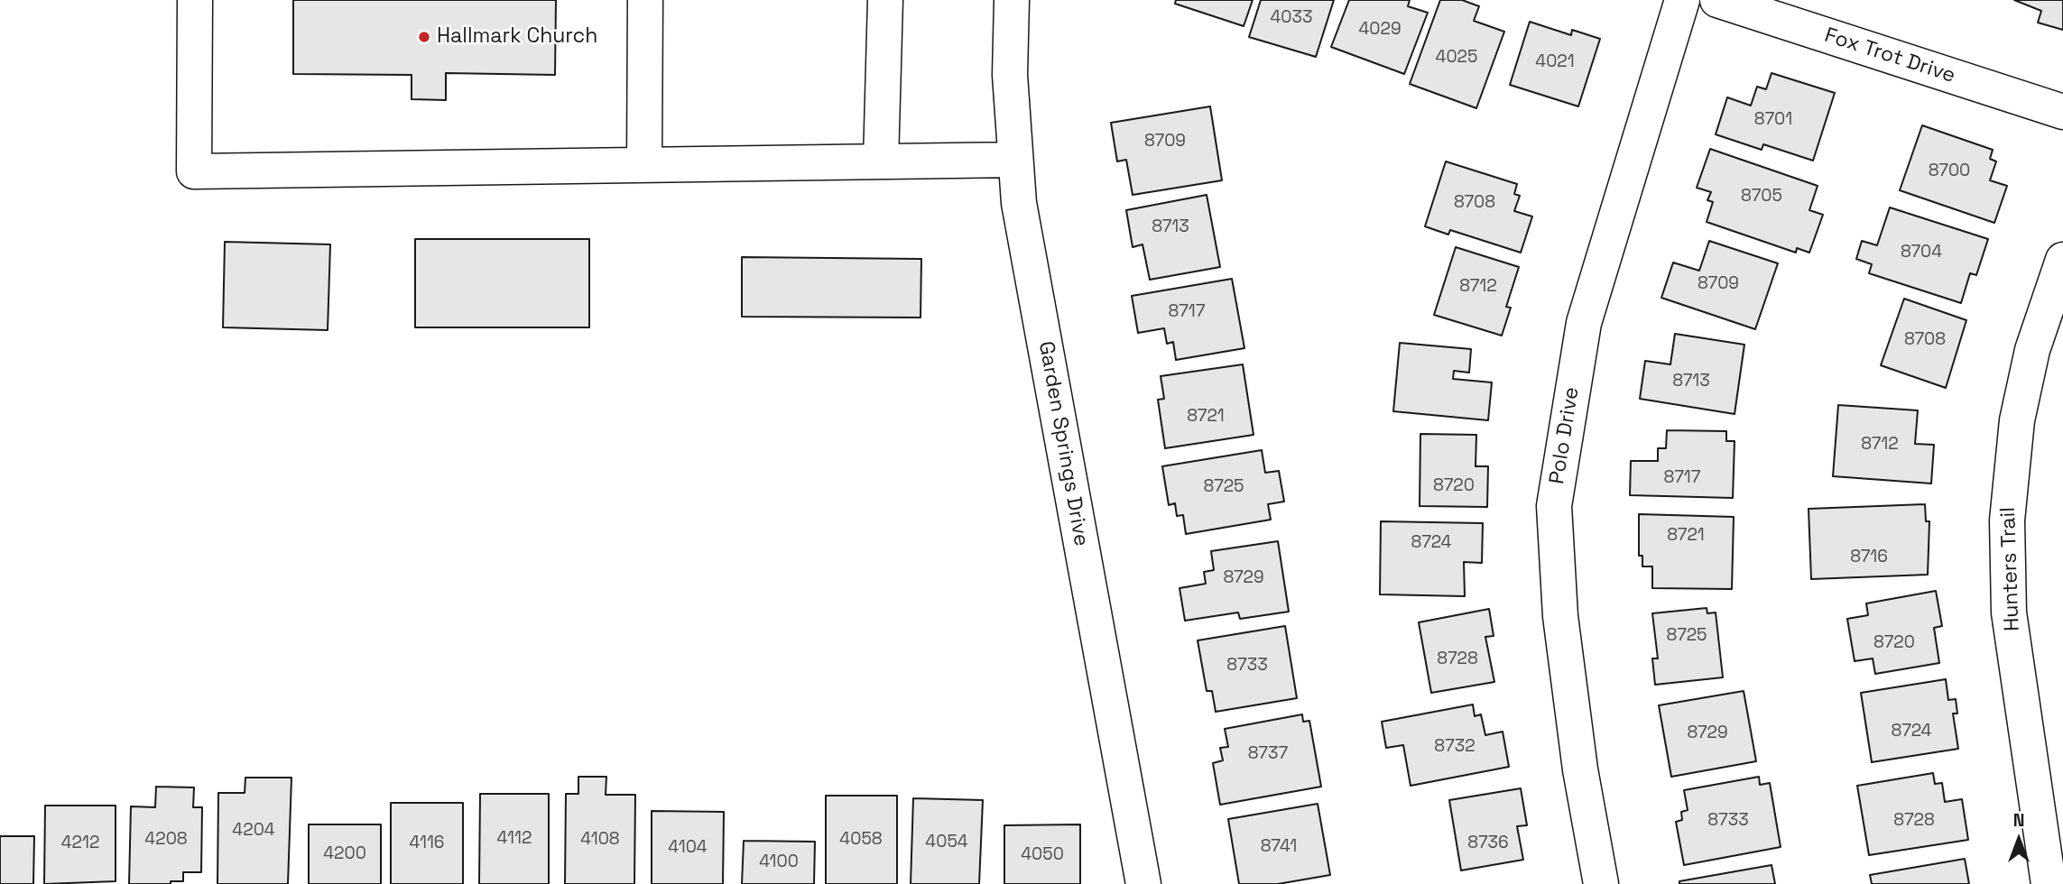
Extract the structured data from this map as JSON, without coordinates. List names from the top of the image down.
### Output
{
  "streets": {
    "street": [
      "Fox Trot Drive",
      "Polo Drive",
      "Garden Springs Drive",
      "Hunters Trail"
    ]
  },
  "places": ["Hallmark Church"],
  "house_numbers": [
    "4033",
    "4029",
    "4025",
    "4021",
    "8701",
    "8709",
    "8700",
    "8705",
    "8708",
    "8713",
    "8704",
    "8709",
    "8712",
    "8717",
    "8708",
    "8713",
    "8721",
    "8712",
    "8717",
    "8720",
    "8725",
    "8721",
    "8724",
    "8716",
    "8729",
    "8725",
    "8720",
    "8728",
    "8733",
    "8724",
    "8729",
    "8732",
    "8737",
    "8733",
    "8728",
    "4204",
    "4112",
    "4208",
    "4108",
    "4058",
    "4054",
    "4212",
    "4116",
    "8736",
    "8741",
    "4104",
    "4200",
    "4050",
    "4100"
  ],
  "north": "top"
}
